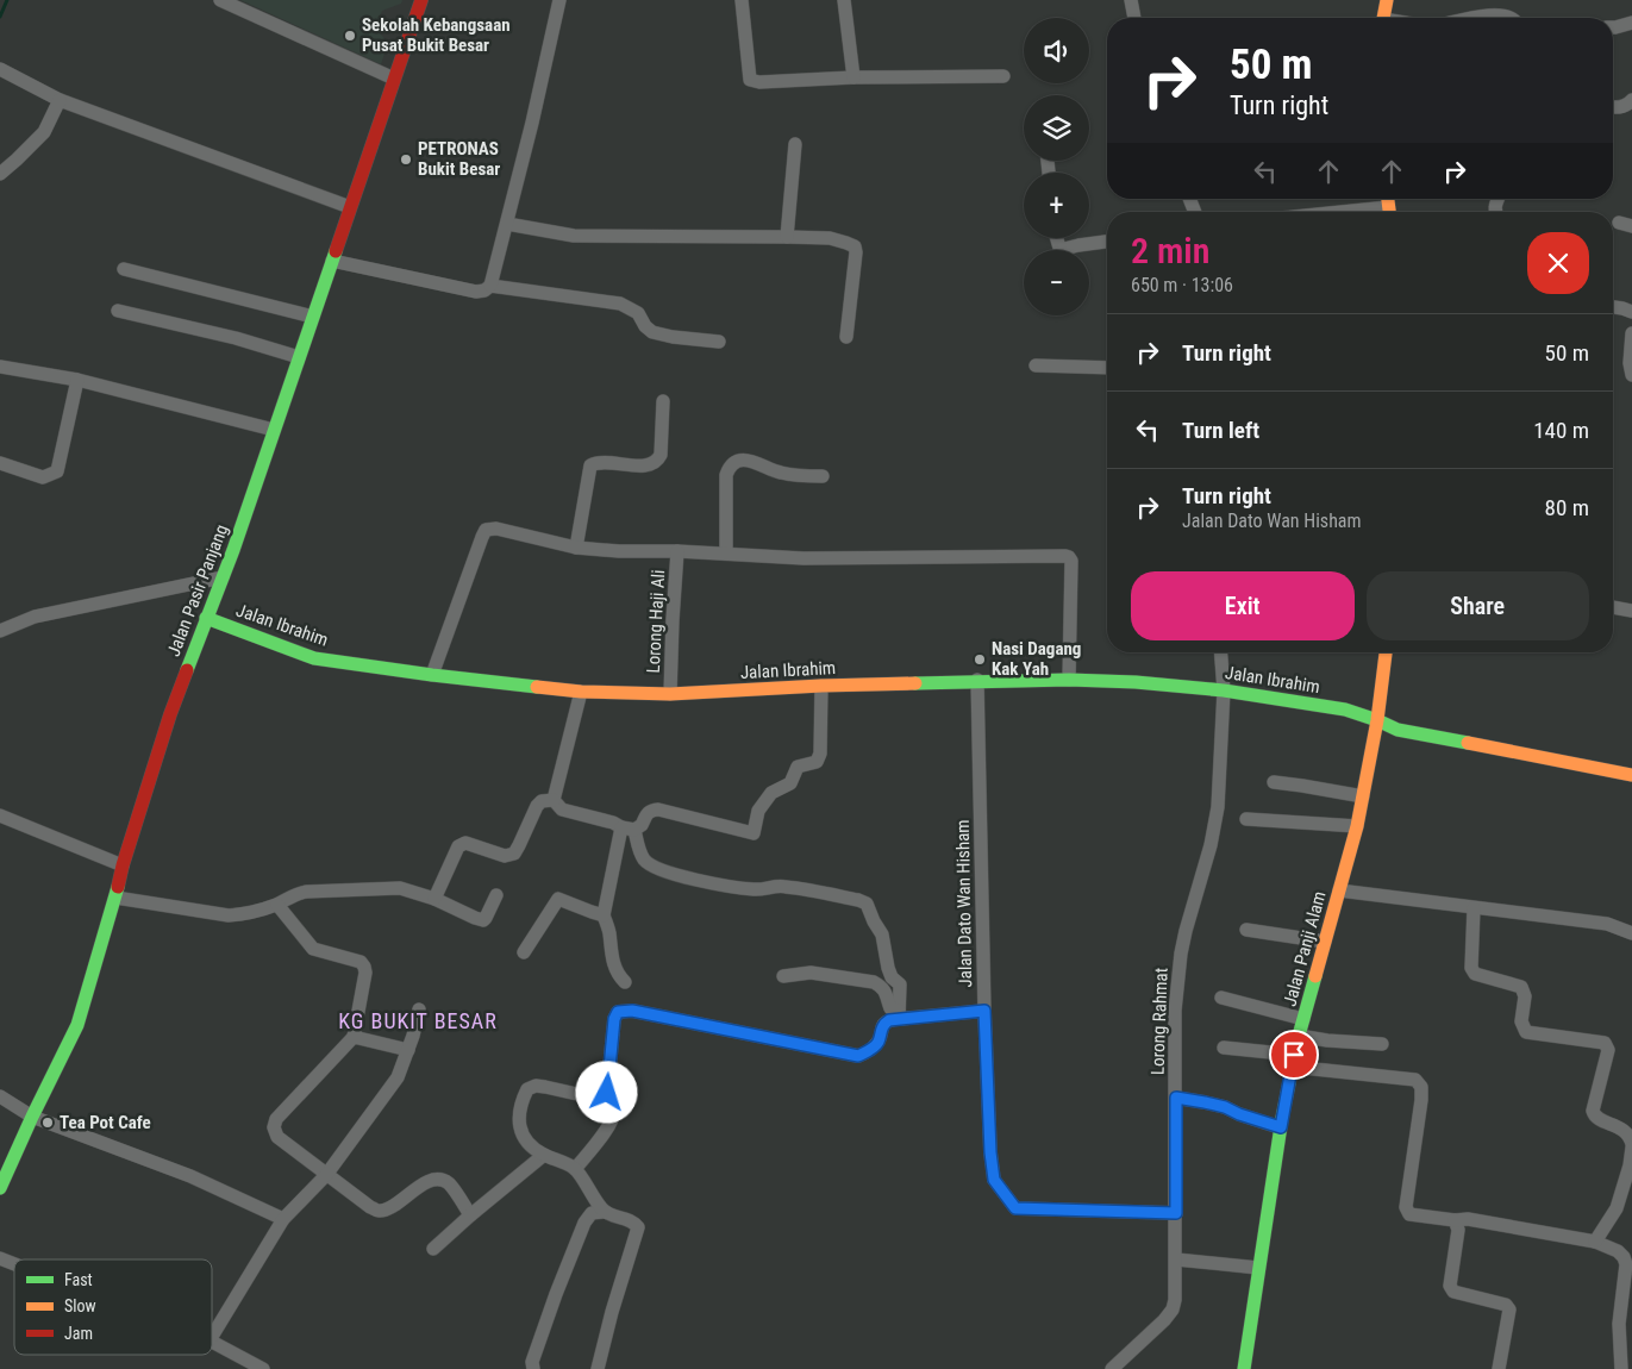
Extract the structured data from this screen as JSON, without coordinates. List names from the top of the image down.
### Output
{
  "streets": {
    "main road": ["Jalan Pasir Panjang", "Jalan Ibrahim", "Jalan Panji Alam"],
    "street": ["Lorong Haji Ali", "Jalan Dato Wan Hisham", "Lorong Rahmat"]
  },
  "crossings": [
    ["Jalan Pasir Panjang", "Jalan Ibrahim"],
    ["Lorong Haji Ali", "Jalan Ibrahim"],
    ["Jalan Ibrahim", "Jalan Dato Wan Hisham"],
    ["Jalan Ibrahim", "Jalan Panji Alam"],
    ["Jalan Ibrahim", "Lorong Rahmat"],
    ["Jalan Dato Wan Hisham", "Lorong Rahmat"]
  ],
  "districts": ["KG BUKIT BESAR"],
  "places": [
    "Sekolah Kebangsaan Pusat Bukit Besar",
    "PETRONAS Bukit Besar",
    "Nasi Dagang Kak Yah",
    "Tea Pot Cafe"
  ],
  "legend": ["Fast", "Slow", "Jam"],
  "page": {
    "map_buttons": ["+", "−"],
    "turn": ["50 m", "Turn right"],
    "heading": ["2 min", "650 m · 13:06"],
    "list": [
      {
        "name": "Turn right",
        "value": "50 m"
      },
      {
        "name": "Turn left",
        "value": "140 m"
      },
      {
        "name": "Turn right",
        "note": "Jalan Dato Wan Hisham",
        "value": "80 m"
      }
    ],
    "buttons": ["Exit", "Share"]
  }
}
